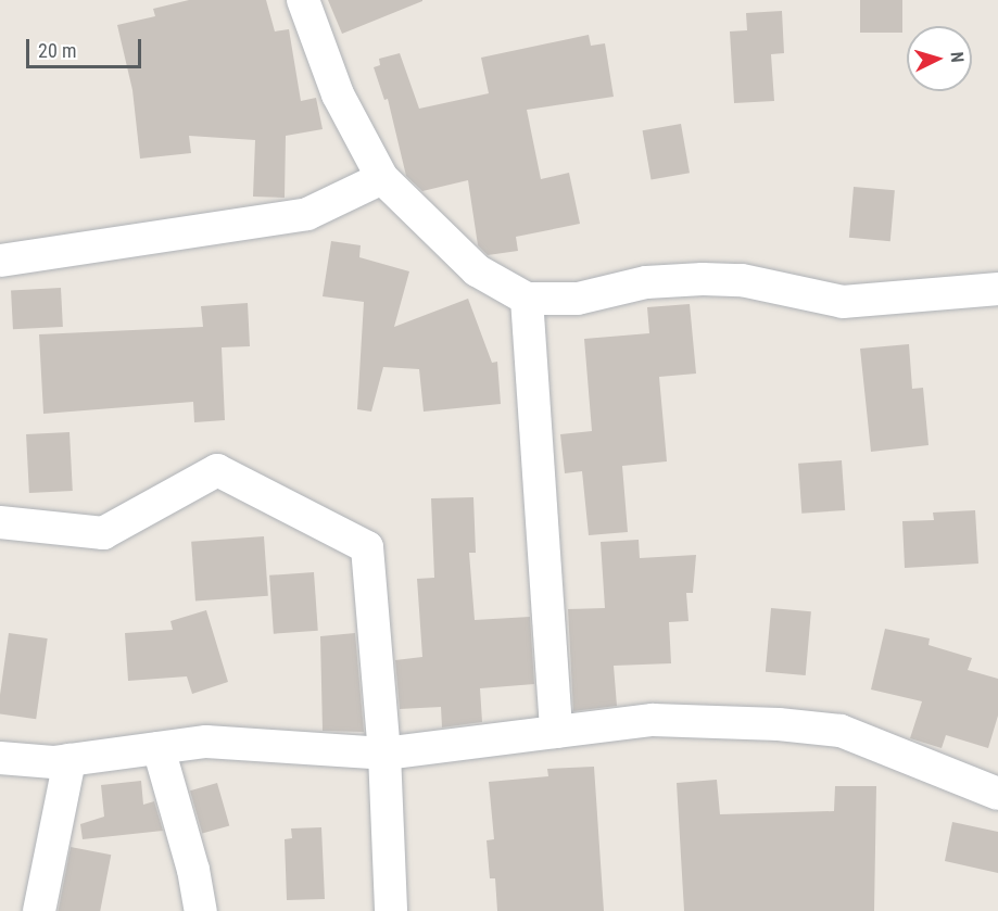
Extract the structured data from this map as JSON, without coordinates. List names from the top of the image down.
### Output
{
  "scale_bar": "20 m",
  "north": "right"
}
